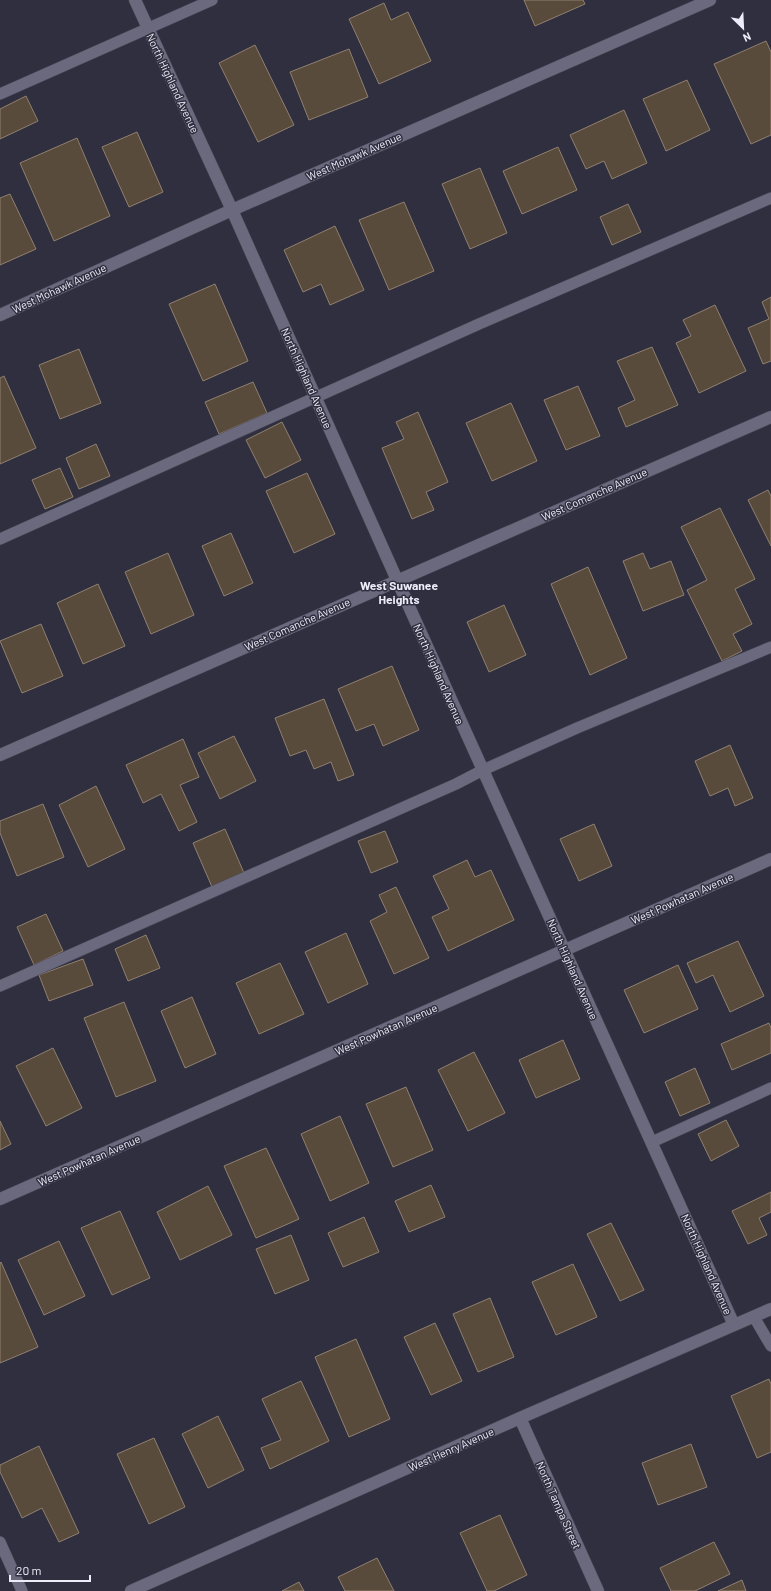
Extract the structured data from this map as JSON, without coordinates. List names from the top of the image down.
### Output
{
  "streets": {
    "street": [
      "North Highland Avenue",
      "West Mohawk Avenue",
      "West Comanche Avenue",
      "West Powhatan Avenue",
      "West Henry Avenue",
      "North Tampa Street"
    ]
  },
  "crossings": [
    ["North Highland Avenue", "West Mohawk Avenue"],
    ["North Highland Avenue", "West Comanche Avenue"],
    ["North Highland Avenue", "West Powhatan Avenue"],
    ["North Highland Avenue", "West Henry Avenue"],
    ["West Henry Avenue", "North Tampa Street"]
  ],
  "districts": ["West Suwanee Heights"],
  "scale_bar": "20 m",
  "north": "bottom right"
}
